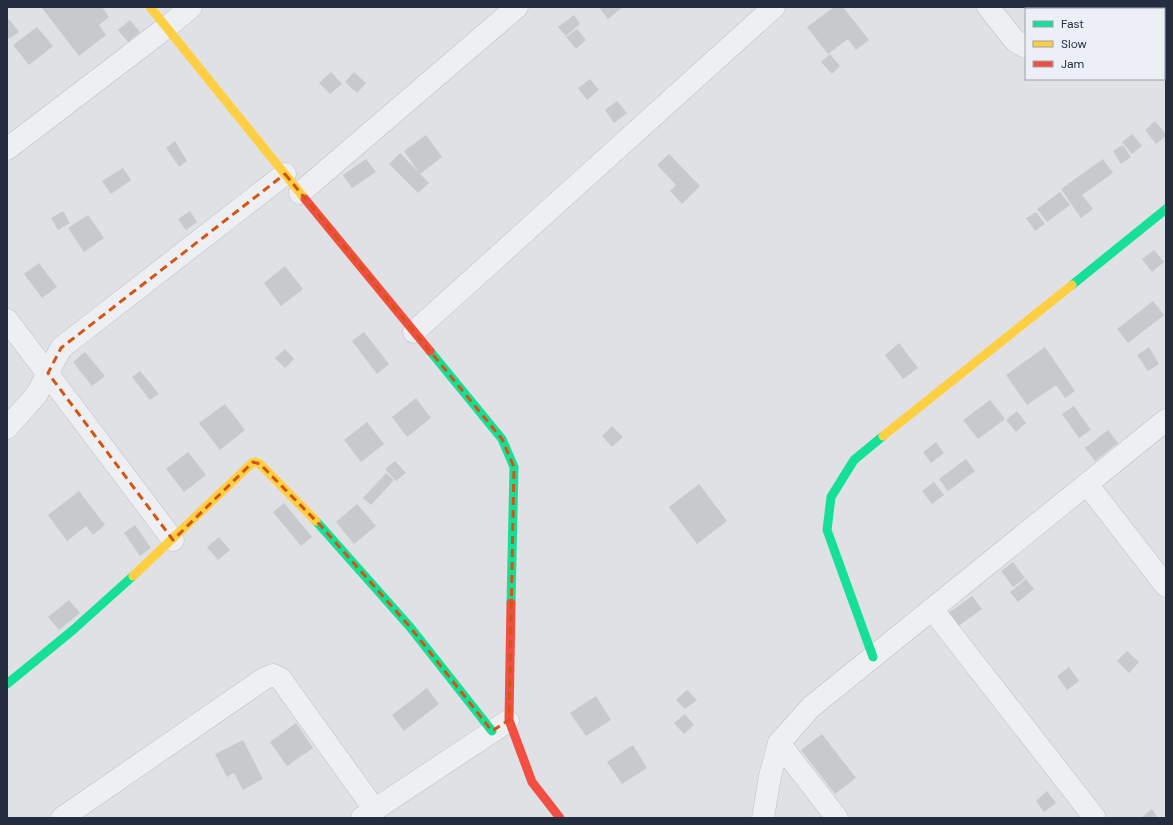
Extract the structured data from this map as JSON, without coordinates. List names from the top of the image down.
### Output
{
  "legend": ["Fast", "Slow", "Jam"]
}
